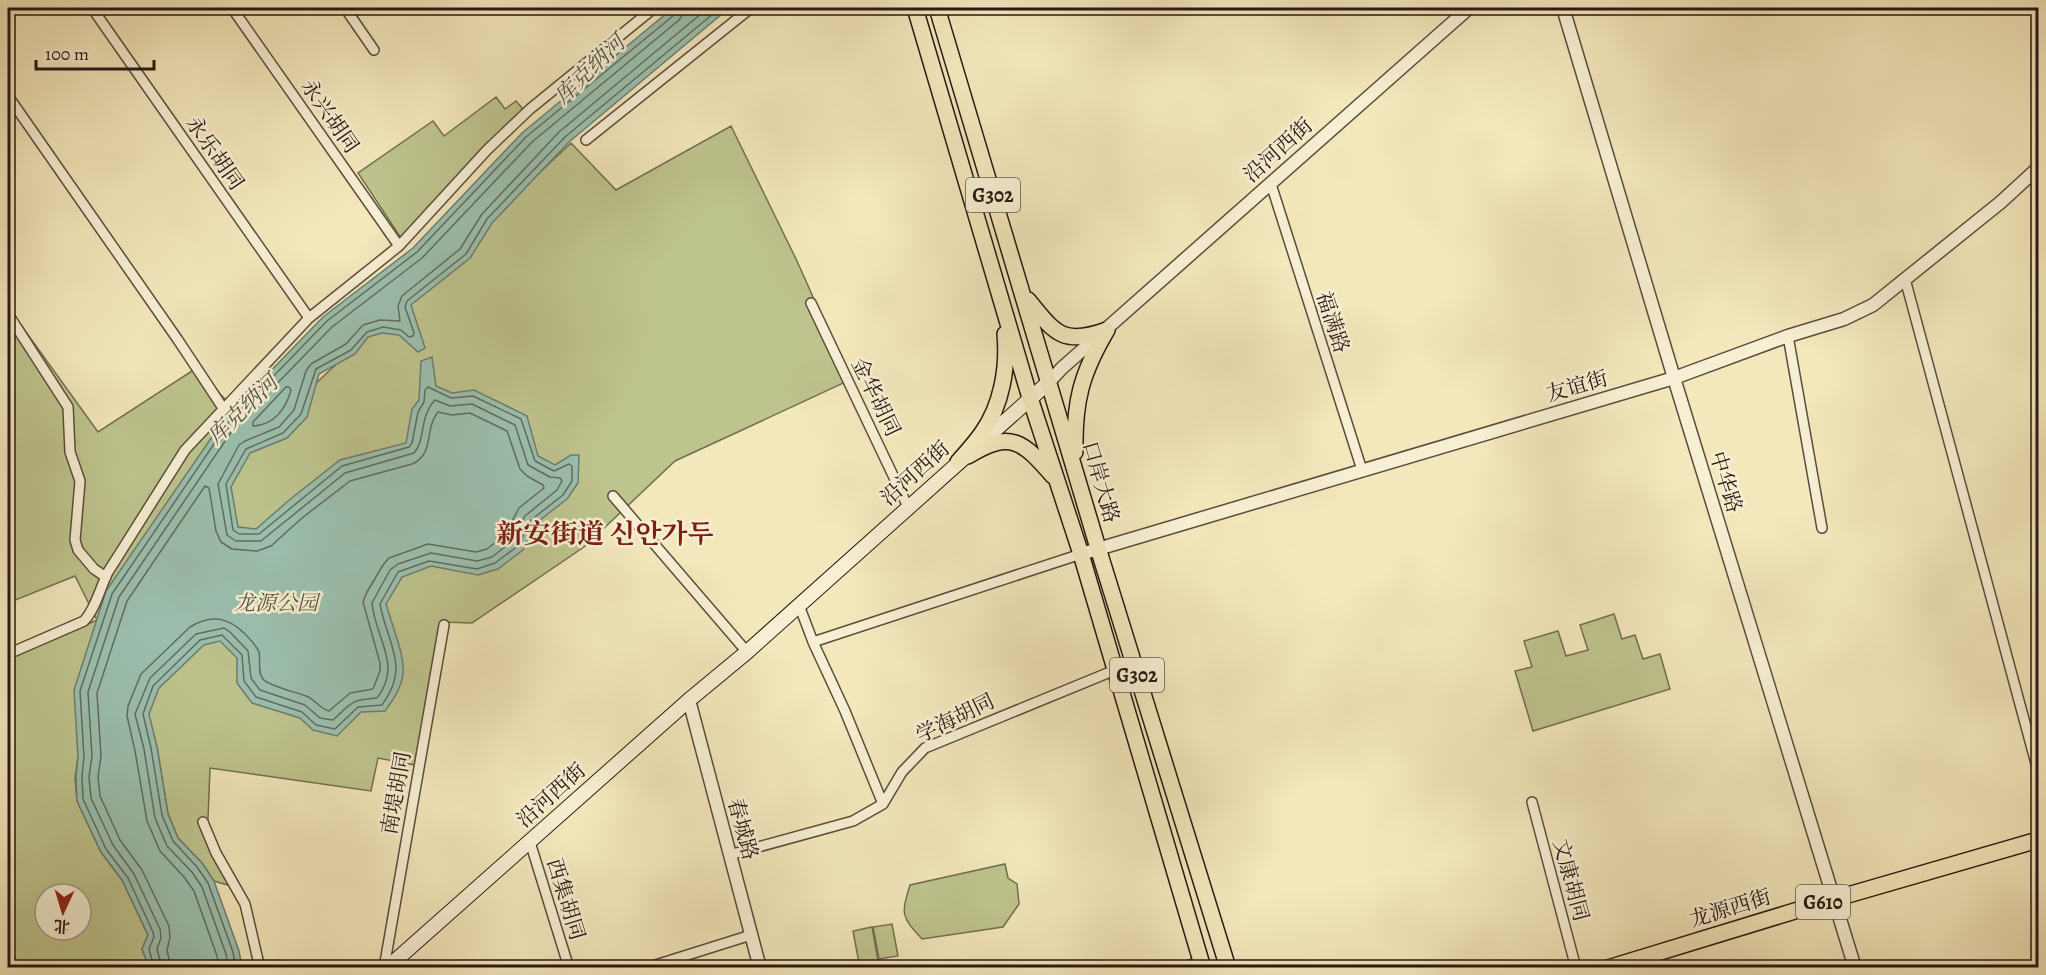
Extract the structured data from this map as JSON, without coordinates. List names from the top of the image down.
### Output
{
  "streets": {
    "highway": [
      "G302",
      "口岸大路",
      "G610",
      "龙源西街"
    ],
    "main road": ["沿河西街"],
    "street": [
      "永兴胡同",
      "永乐胡同",
      "福满路",
      "友谊街",
      "金华胡同",
      "中华路",
      "学海胡同",
      "南堤胡同",
      "春城路",
      "文康胡同",
      "西集胡同"
    ]
  },
  "crossings": [
    ["沿河西街", "福满路"],
    ["沿河西街", "金华胡同"],
    ["沿河西街", "口岸大路"],
    ["沿河西街", "南堤胡同"],
    ["沿河西街", "春城路"],
    ["沿河西街", "西集胡同"],
    ["福满路", "友谊街"],
    ["友谊街", "口岸大路"],
    ["友谊街", "中华路"],
    ["口岸大路", "学海胡同"],
    ["中华路", "龙源西街"],
    ["学海胡同", "春城路"]
  ],
  "districts": ["新安街道 신안가두"],
  "water": ["库克纳河"],
  "parks": ["龙源公园"],
  "scale_bar": "100 m",
  "north": "bottom"
}
